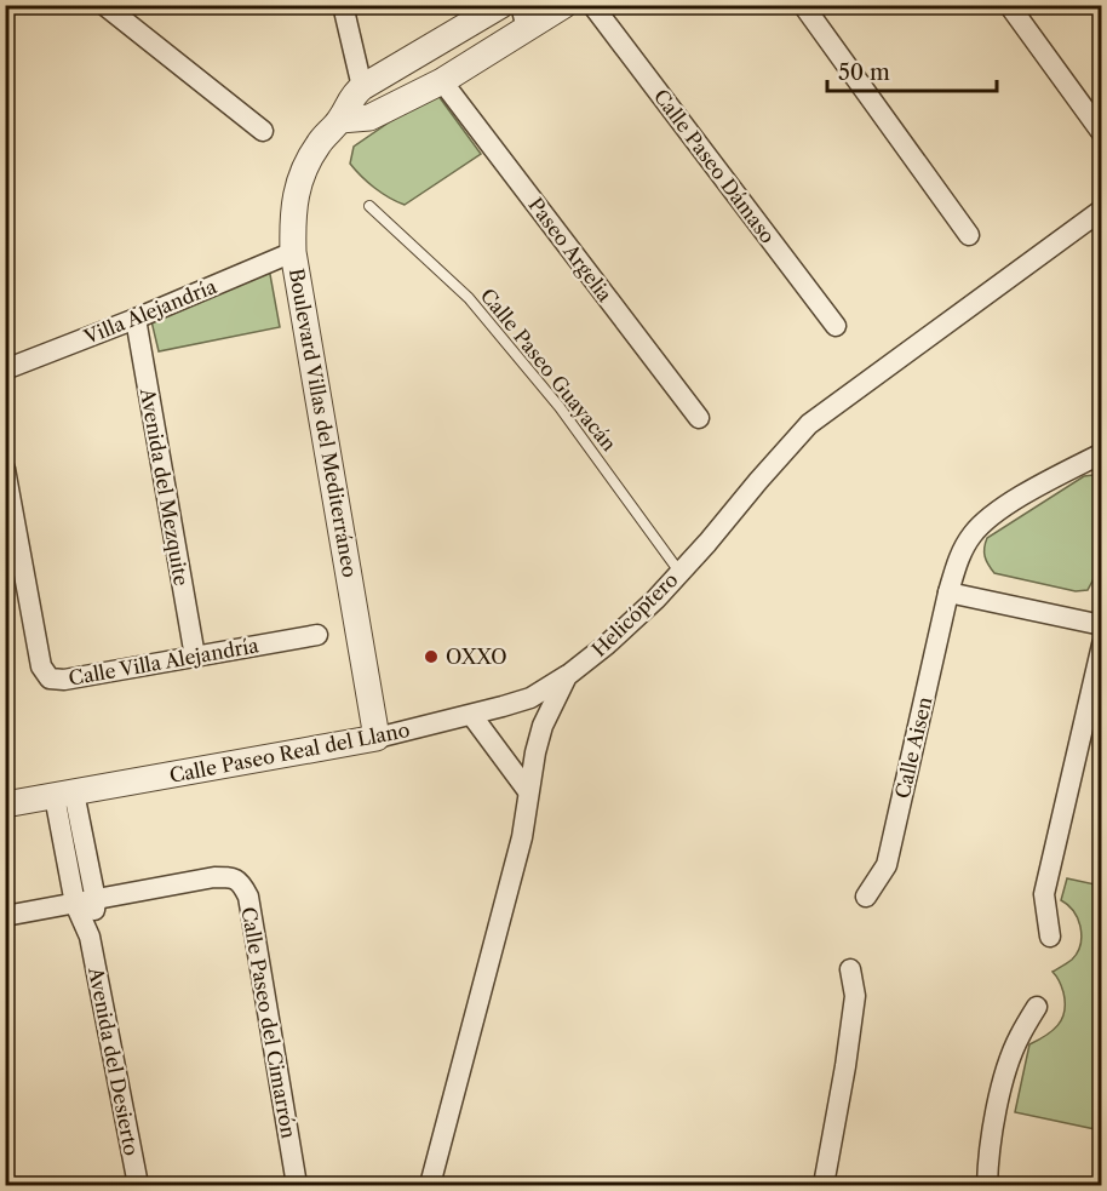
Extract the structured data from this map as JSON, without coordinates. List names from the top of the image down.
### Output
{
  "streets": {
    "street": [
      "Calle Paseo Dámaso",
      "Paseo Argelia",
      "Villa Alejandría",
      "Boulevard Villas del Mediterráneo",
      "Avenida del Mezquite",
      "Helicóptero",
      "Calle Villa Alejandría",
      "Calle Aisen",
      "Calle Paseo Real del Llano",
      "Calle Paseo del Cimarrón",
      "Avenida del Desierto"
    ],
    "lane": ["Calle Paseo Guayacán"]
  },
  "crossings": [
    ["Villa Alejandría", "Boulevard Villas del Mediterráneo"],
    ["Villa Alejandría", "Avenida del Mezquite"],
    ["Calle Paseo Guayacán", "Helicóptero"],
    ["Boulevard Villas del Mediterráneo", "Calle Paseo Real del Llano"],
    ["Avenida del Mezquite", "Calle Villa Alejandría"],
    ["Helicóptero", "Calle Paseo Real del Llano"],
    ["Calle Paseo Real del Llano", "Avenida del Desierto"],
    ["Calle Paseo del Cimarrón", "Avenida del Desierto"]
  ],
  "places": ["OXXO"],
  "scale_bar": "50 m"
}
